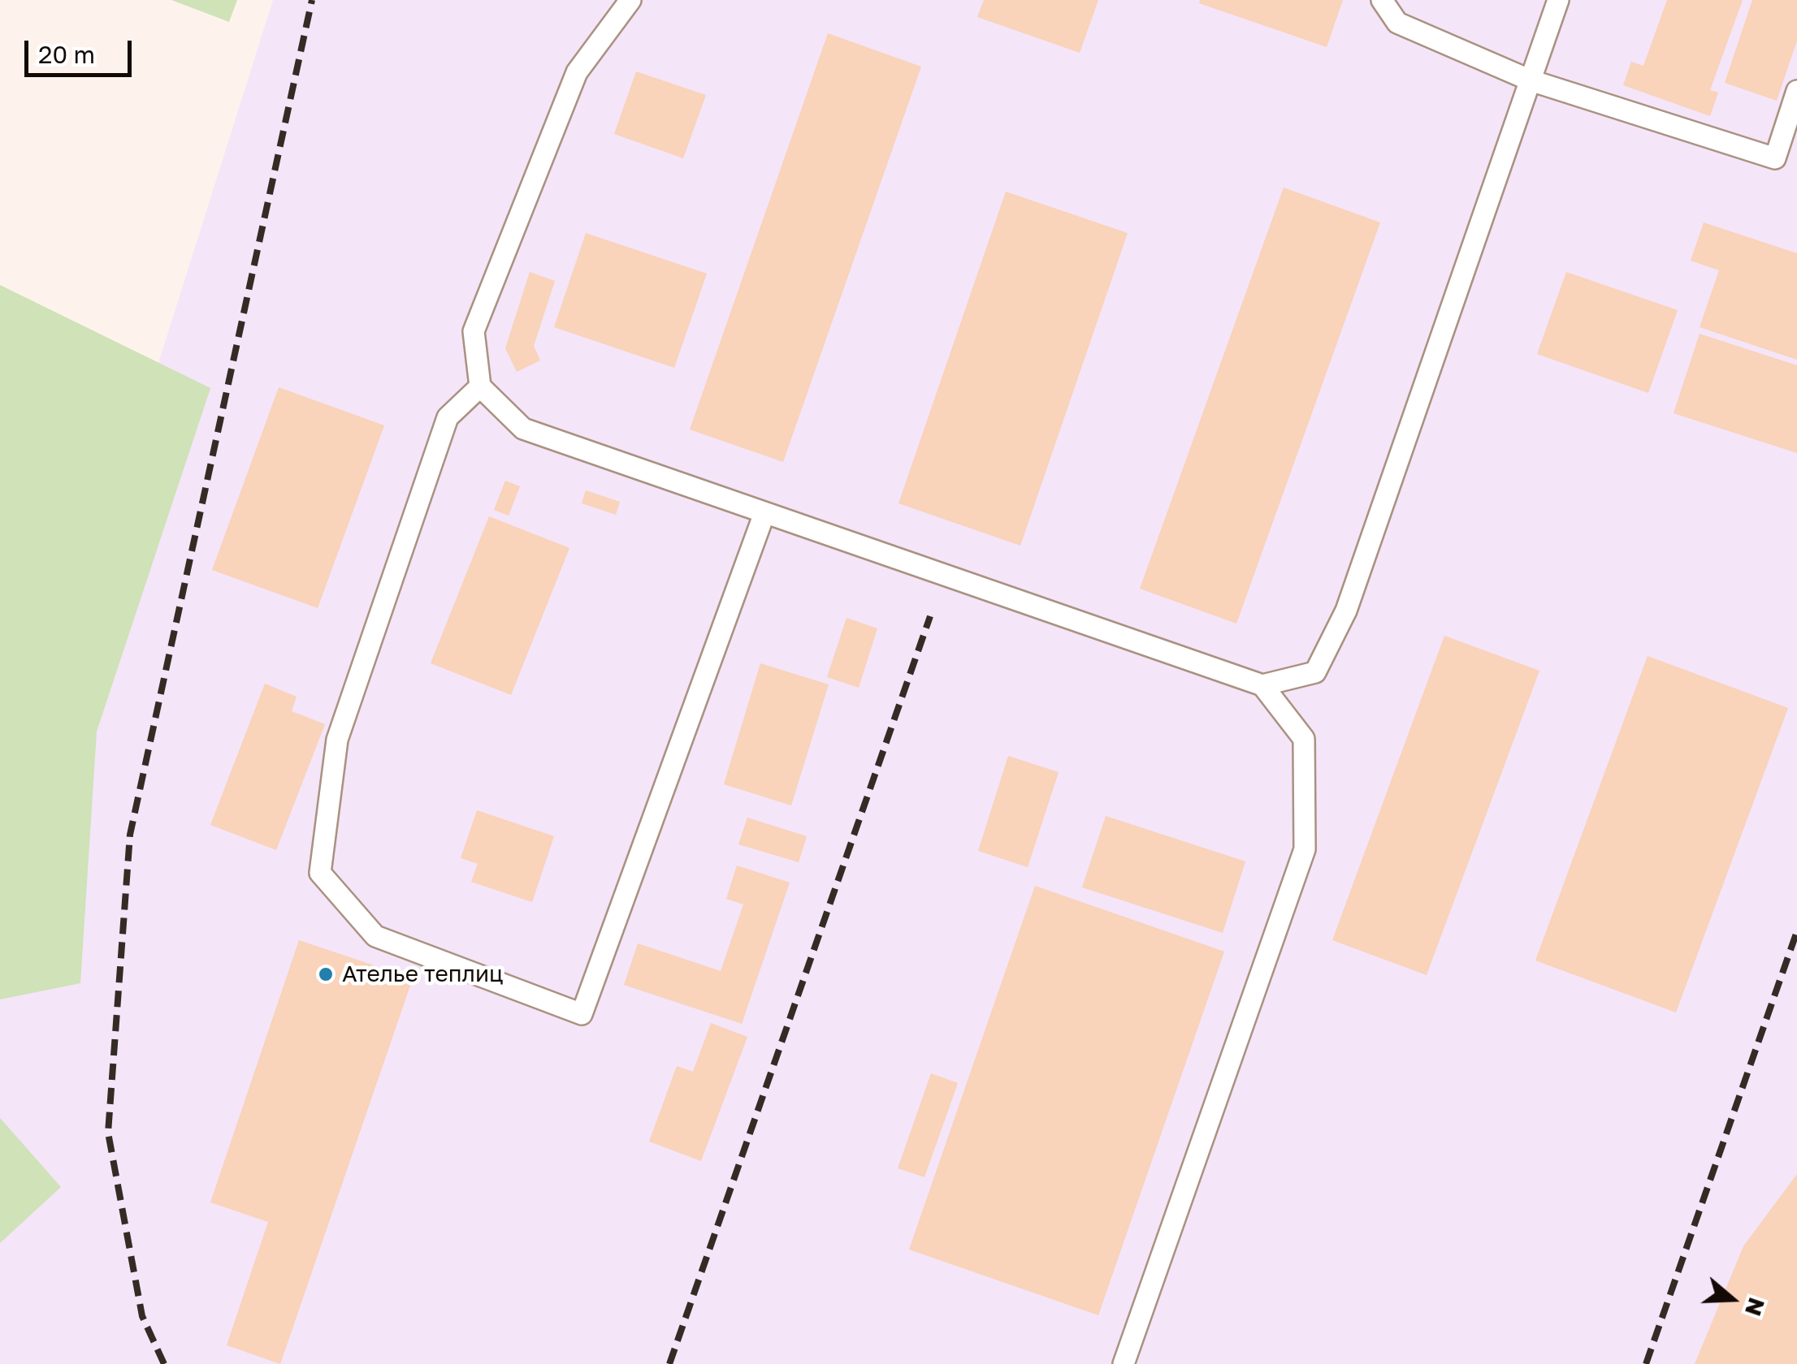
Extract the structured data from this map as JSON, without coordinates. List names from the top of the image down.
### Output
{
  "places": ["Ателье теплиц"],
  "scale_bar": "20 m",
  "north": "right"
}
